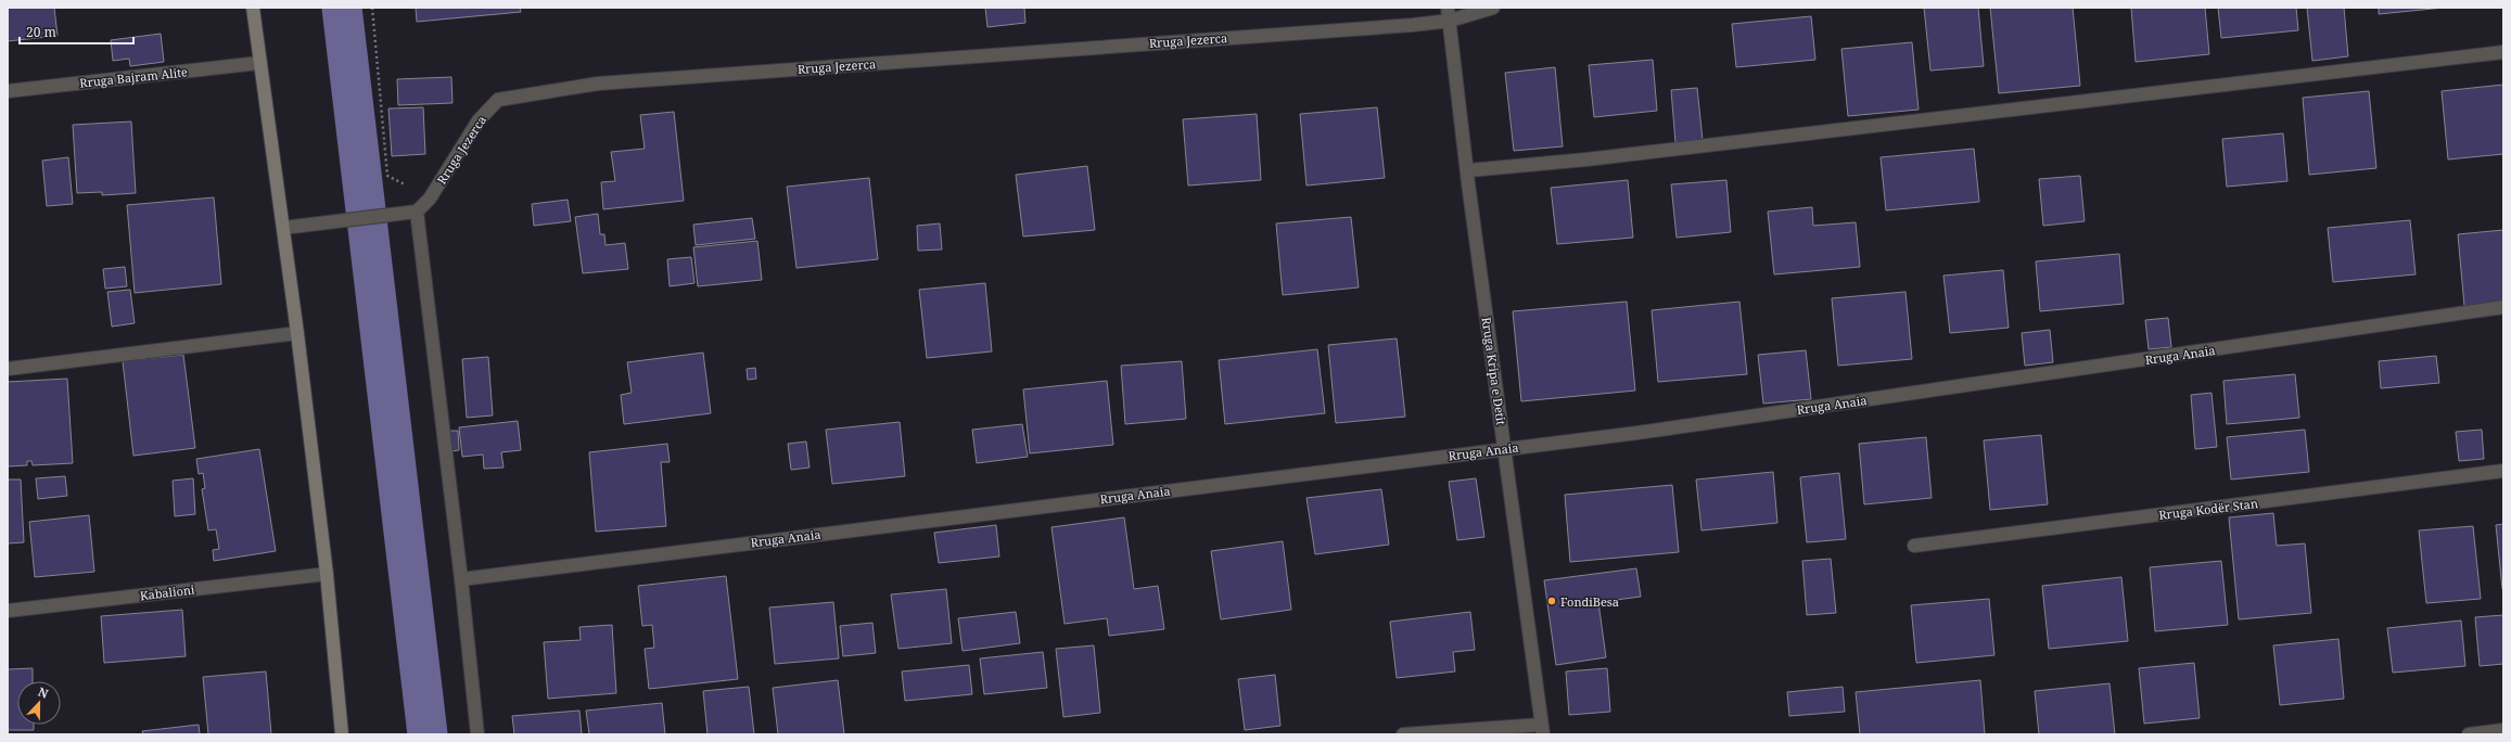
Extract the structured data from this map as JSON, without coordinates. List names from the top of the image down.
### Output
{
  "streets": {
    "street": [
      "Rruga Jezerca",
      "Rruga Bajram Alite",
      "Rruga Anaia",
      "Rruga Kripa e Detit",
      "Rruga Kodër Stan",
      "Kabalioni"
    ]
  },
  "crossings": [
    ["Rruga Jezerca", "Rruga Kripa e Detit"],
    ["Rruga Anaia", "Rruga Kripa e Detit"]
  ],
  "places": ["FondiBesa"],
  "scale_bar": "20 m",
  "north": "top"
}
